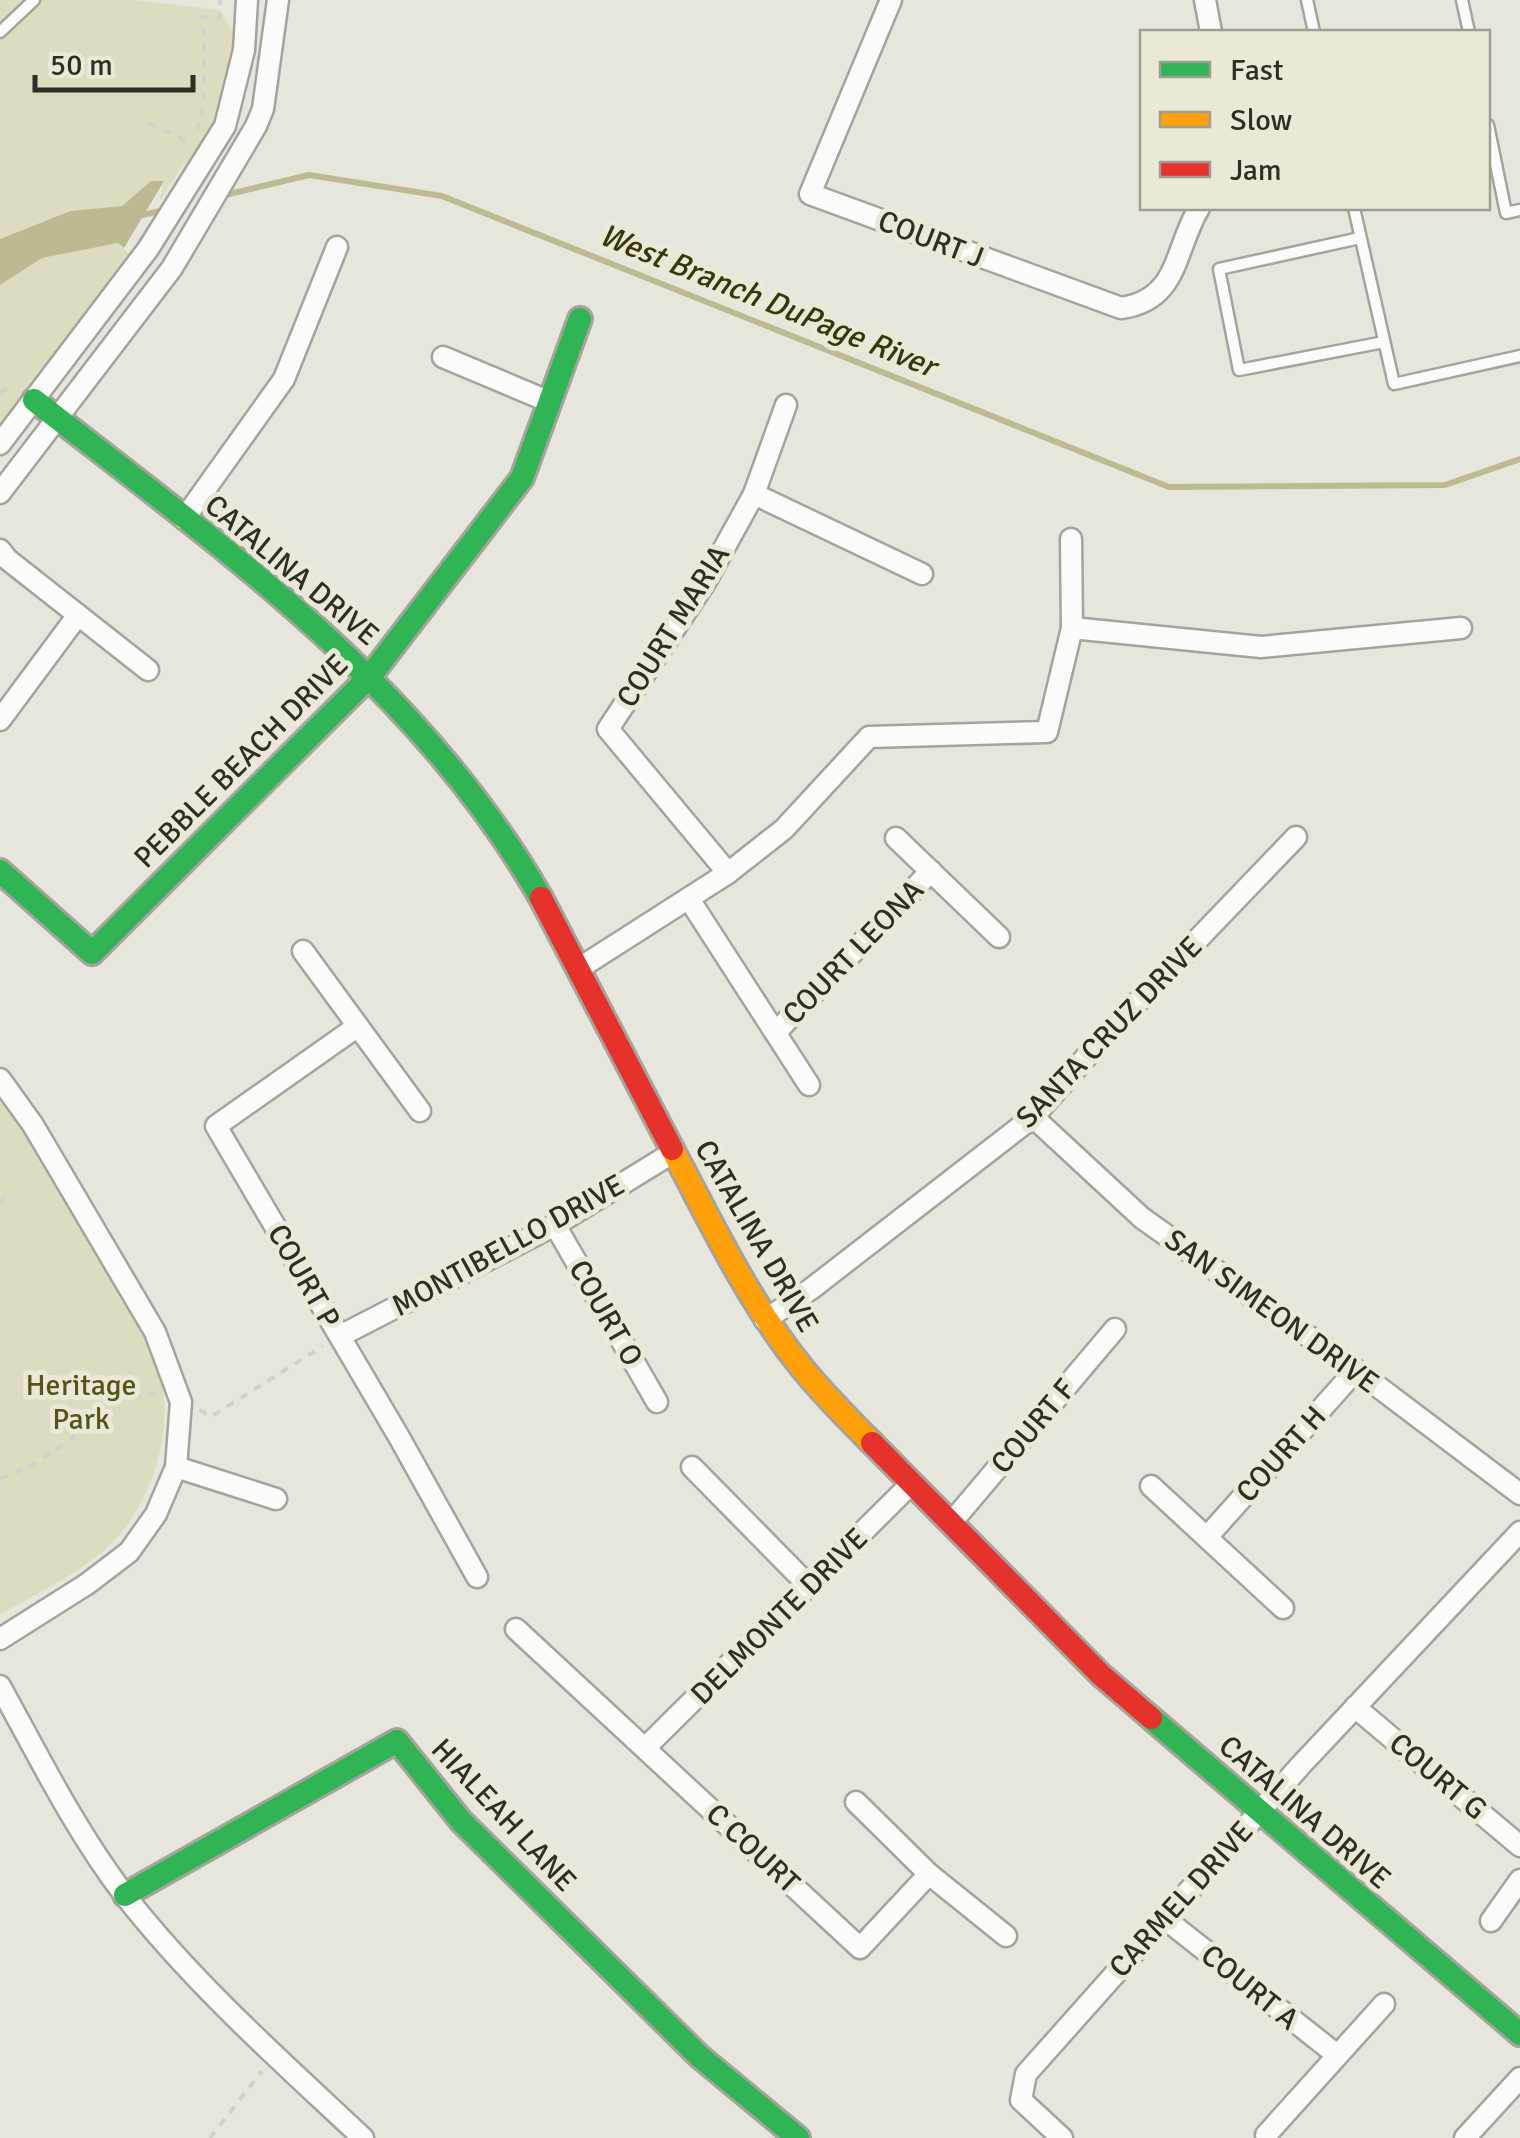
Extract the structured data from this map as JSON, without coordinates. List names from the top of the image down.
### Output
{
  "streets": {
    "street": [
      "COURT J",
      "CATALINA DRIVE",
      "COURT MARIA",
      "PEBBLE BEACH DRIVE",
      "COURT LEONA",
      "SANTA CRUZ DRIVE",
      "MONTIBELLO DRIVE",
      "COURT P",
      "SAN SIMEON DRIVE",
      "COURT O",
      "COURT F",
      "COURT H",
      "DELMONTE DRIVE",
      "COURT G",
      "HIALEAH LANE",
      "C COURT",
      "CARMEL DRIVE",
      "COURT A"
    ]
  },
  "crossings": [
    ["CATALINA DRIVE", "PEBBLE BEACH DRIVE"],
    ["CATALINA DRIVE", "SANTA CRUZ DRIVE"],
    ["CATALINA DRIVE", "MONTIBELLO DRIVE"],
    ["CATALINA DRIVE", "COURT F"],
    ["CATALINA DRIVE", "DELMONTE DRIVE"],
    ["CATALINA DRIVE", "CARMEL DRIVE"],
    ["SANTA CRUZ DRIVE", "SAN SIMEON DRIVE"],
    ["MONTIBELLO DRIVE", "COURT P"],
    ["MONTIBELLO DRIVE", "COURT O"],
    ["SAN SIMEON DRIVE", "COURT H"],
    ["DELMONTE DRIVE", "C COURT"],
    ["COURT G", "CARMEL DRIVE"],
    ["CARMEL DRIVE", "COURT A"]
  ],
  "water": ["West Branch DuPage River"],
  "parks": ["Heritage Park"],
  "legend": ["Fast", "Slow", "Jam"],
  "scale_bar": "50 m"
}
